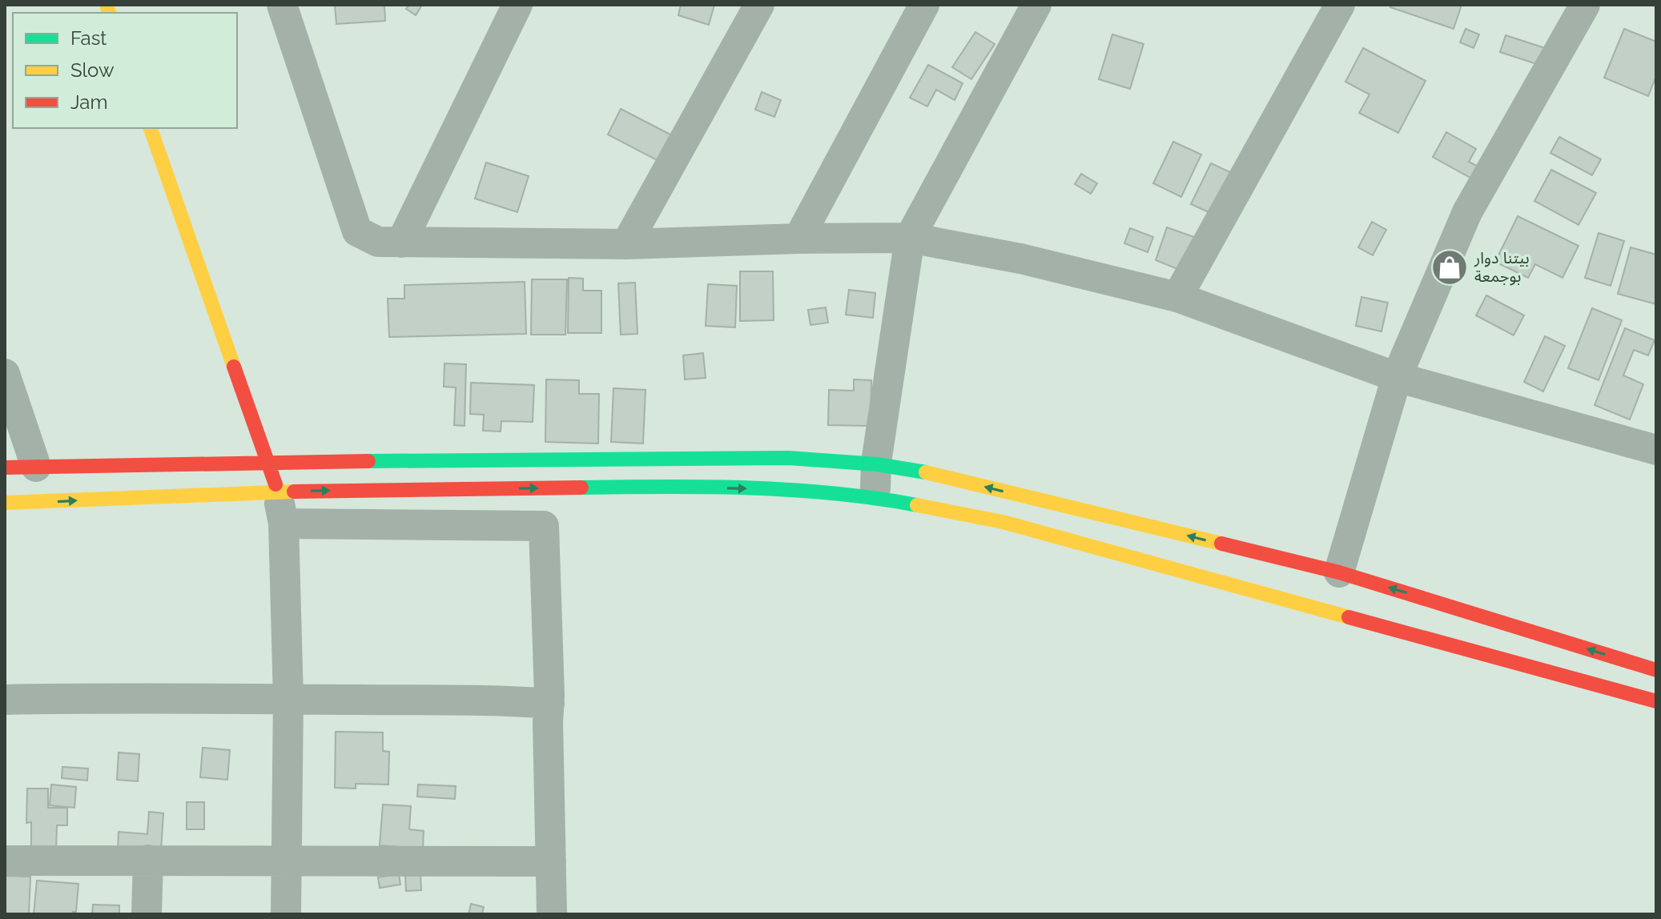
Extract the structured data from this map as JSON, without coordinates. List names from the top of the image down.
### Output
{
  "places": {
    "shop": ["بيتنا دوار بوجمعة"]
  },
  "legend": ["Fast", "Slow", "Jam"]
}
